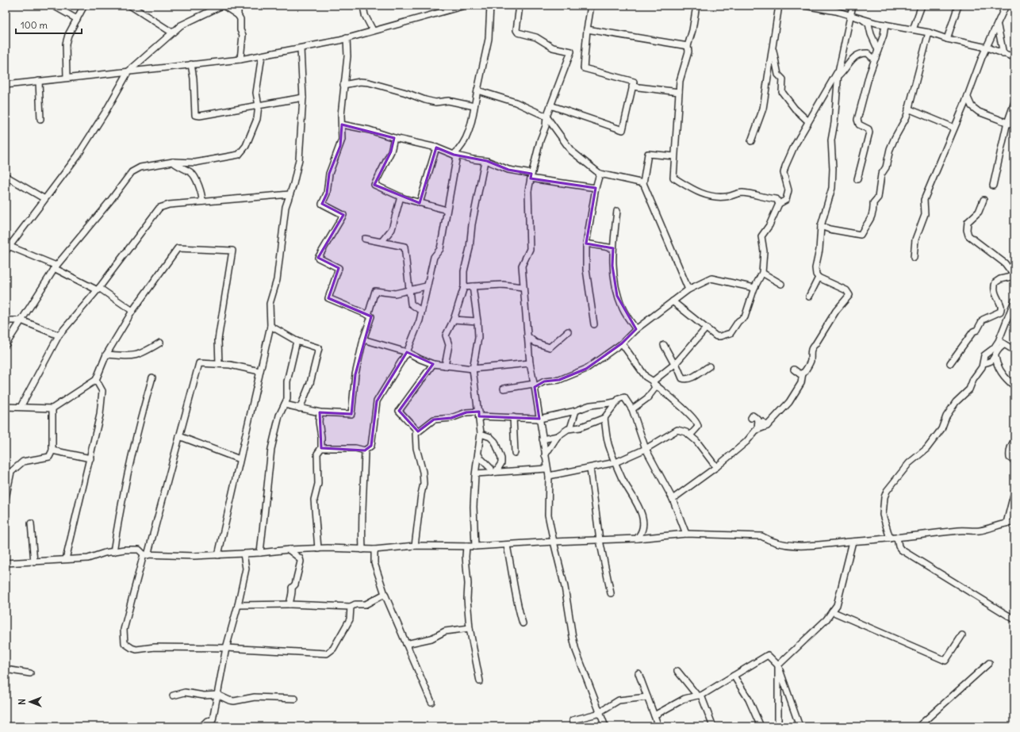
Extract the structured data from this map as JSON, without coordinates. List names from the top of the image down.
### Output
{
  "scale_bar": "100 m",
  "north": "left"
}
